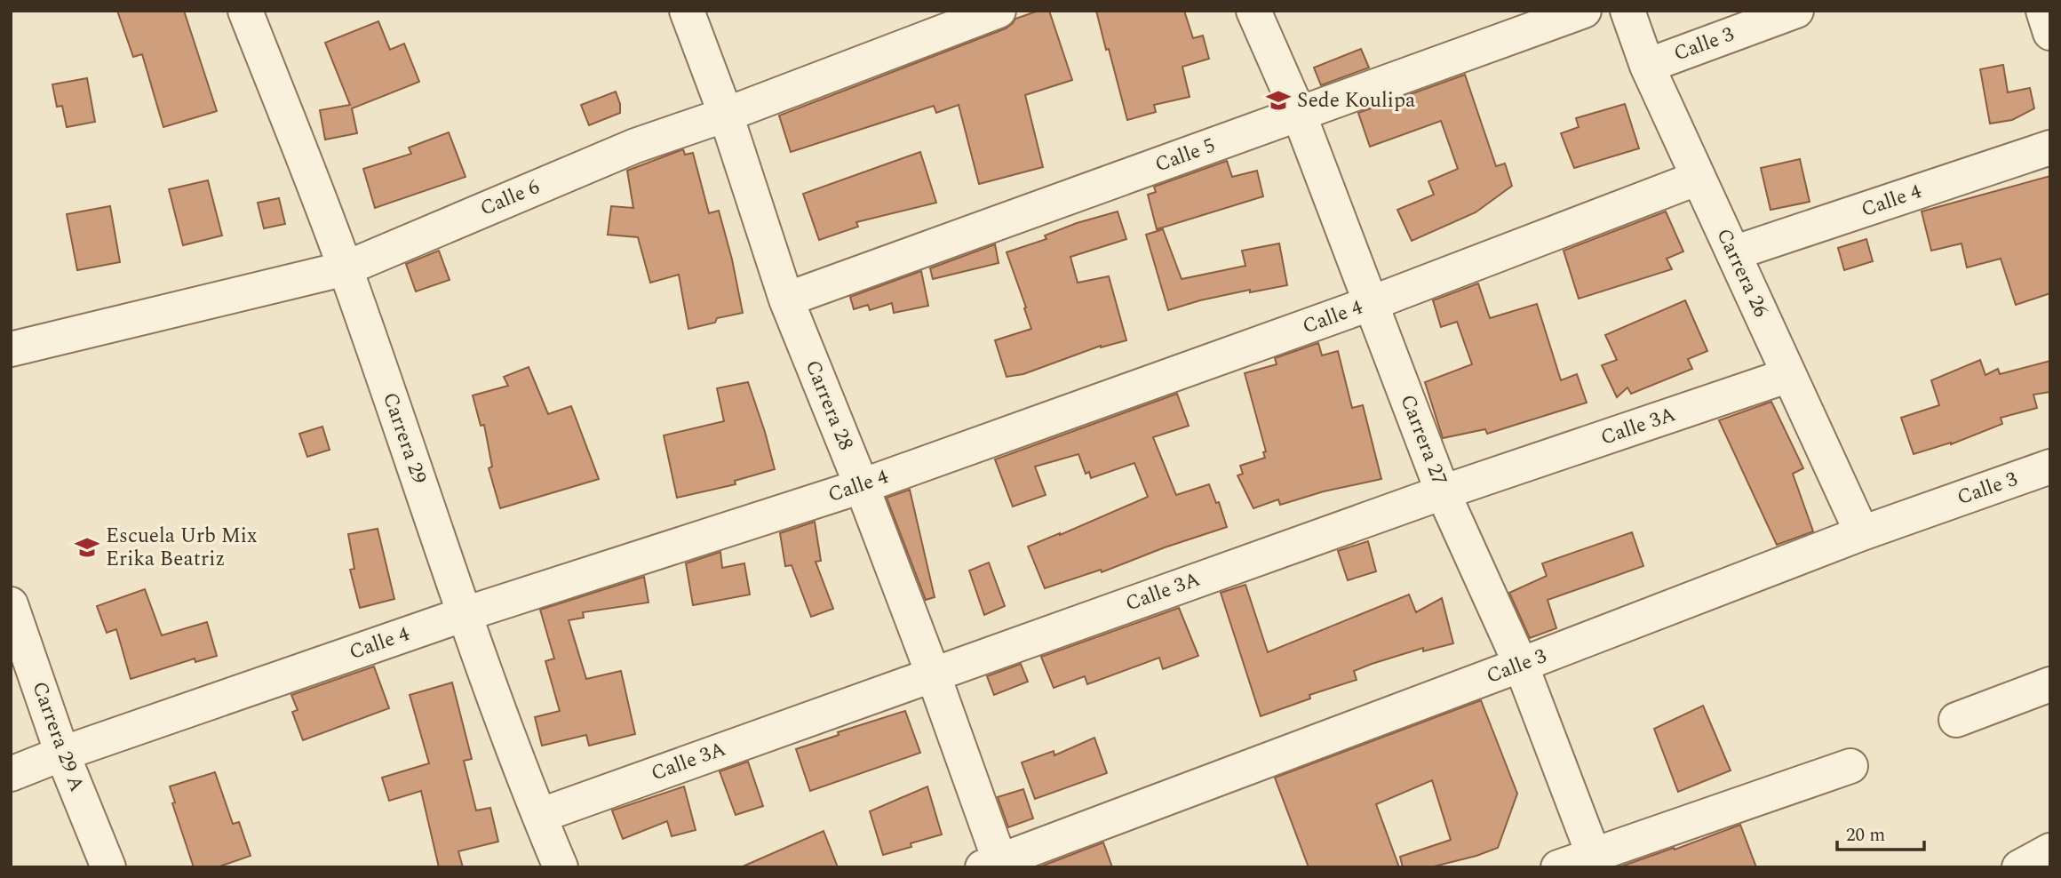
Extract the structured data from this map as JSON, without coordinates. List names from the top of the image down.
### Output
{
  "streets": {
    "street": [
      "Calle 3",
      "Calle 5",
      "Calle 6",
      "Calle 4",
      "Carrera 26",
      "Carrera 28",
      "Calle 3A",
      "Carrera 29",
      "Carrera 27",
      "Carrera 29 A"
    ]
  },
  "crossings": [
    ["Calle 3", "Carrera 26"],
    ["Calle 3", "Carrera 28"],
    ["Calle 3", "Carrera 27"],
    ["Calle 5", "Carrera 28"],
    ["Calle 5", "Carrera 27"],
    ["Calle 6", "Carrera 28"],
    ["Calle 6", "Carrera 29"],
    ["Calle 4", "Carrera 26"],
    ["Calle 4", "Carrera 28"],
    ["Calle 4", "Carrera 29"],
    ["Calle 4", "Carrera 27"],
    ["Calle 4", "Carrera 29 A"],
    ["Carrera 26", "Calle 3A"],
    ["Carrera 28", "Calle 3A"],
    ["Calle 3A", "Carrera 29"],
    ["Calle 3A", "Carrera 27"]
  ],
  "places": {
    "school or university": ["Sede Koulipa", "Escuela Urb Mix Erika Beatriz"]
  },
  "scale_bar": "20 m"
}
